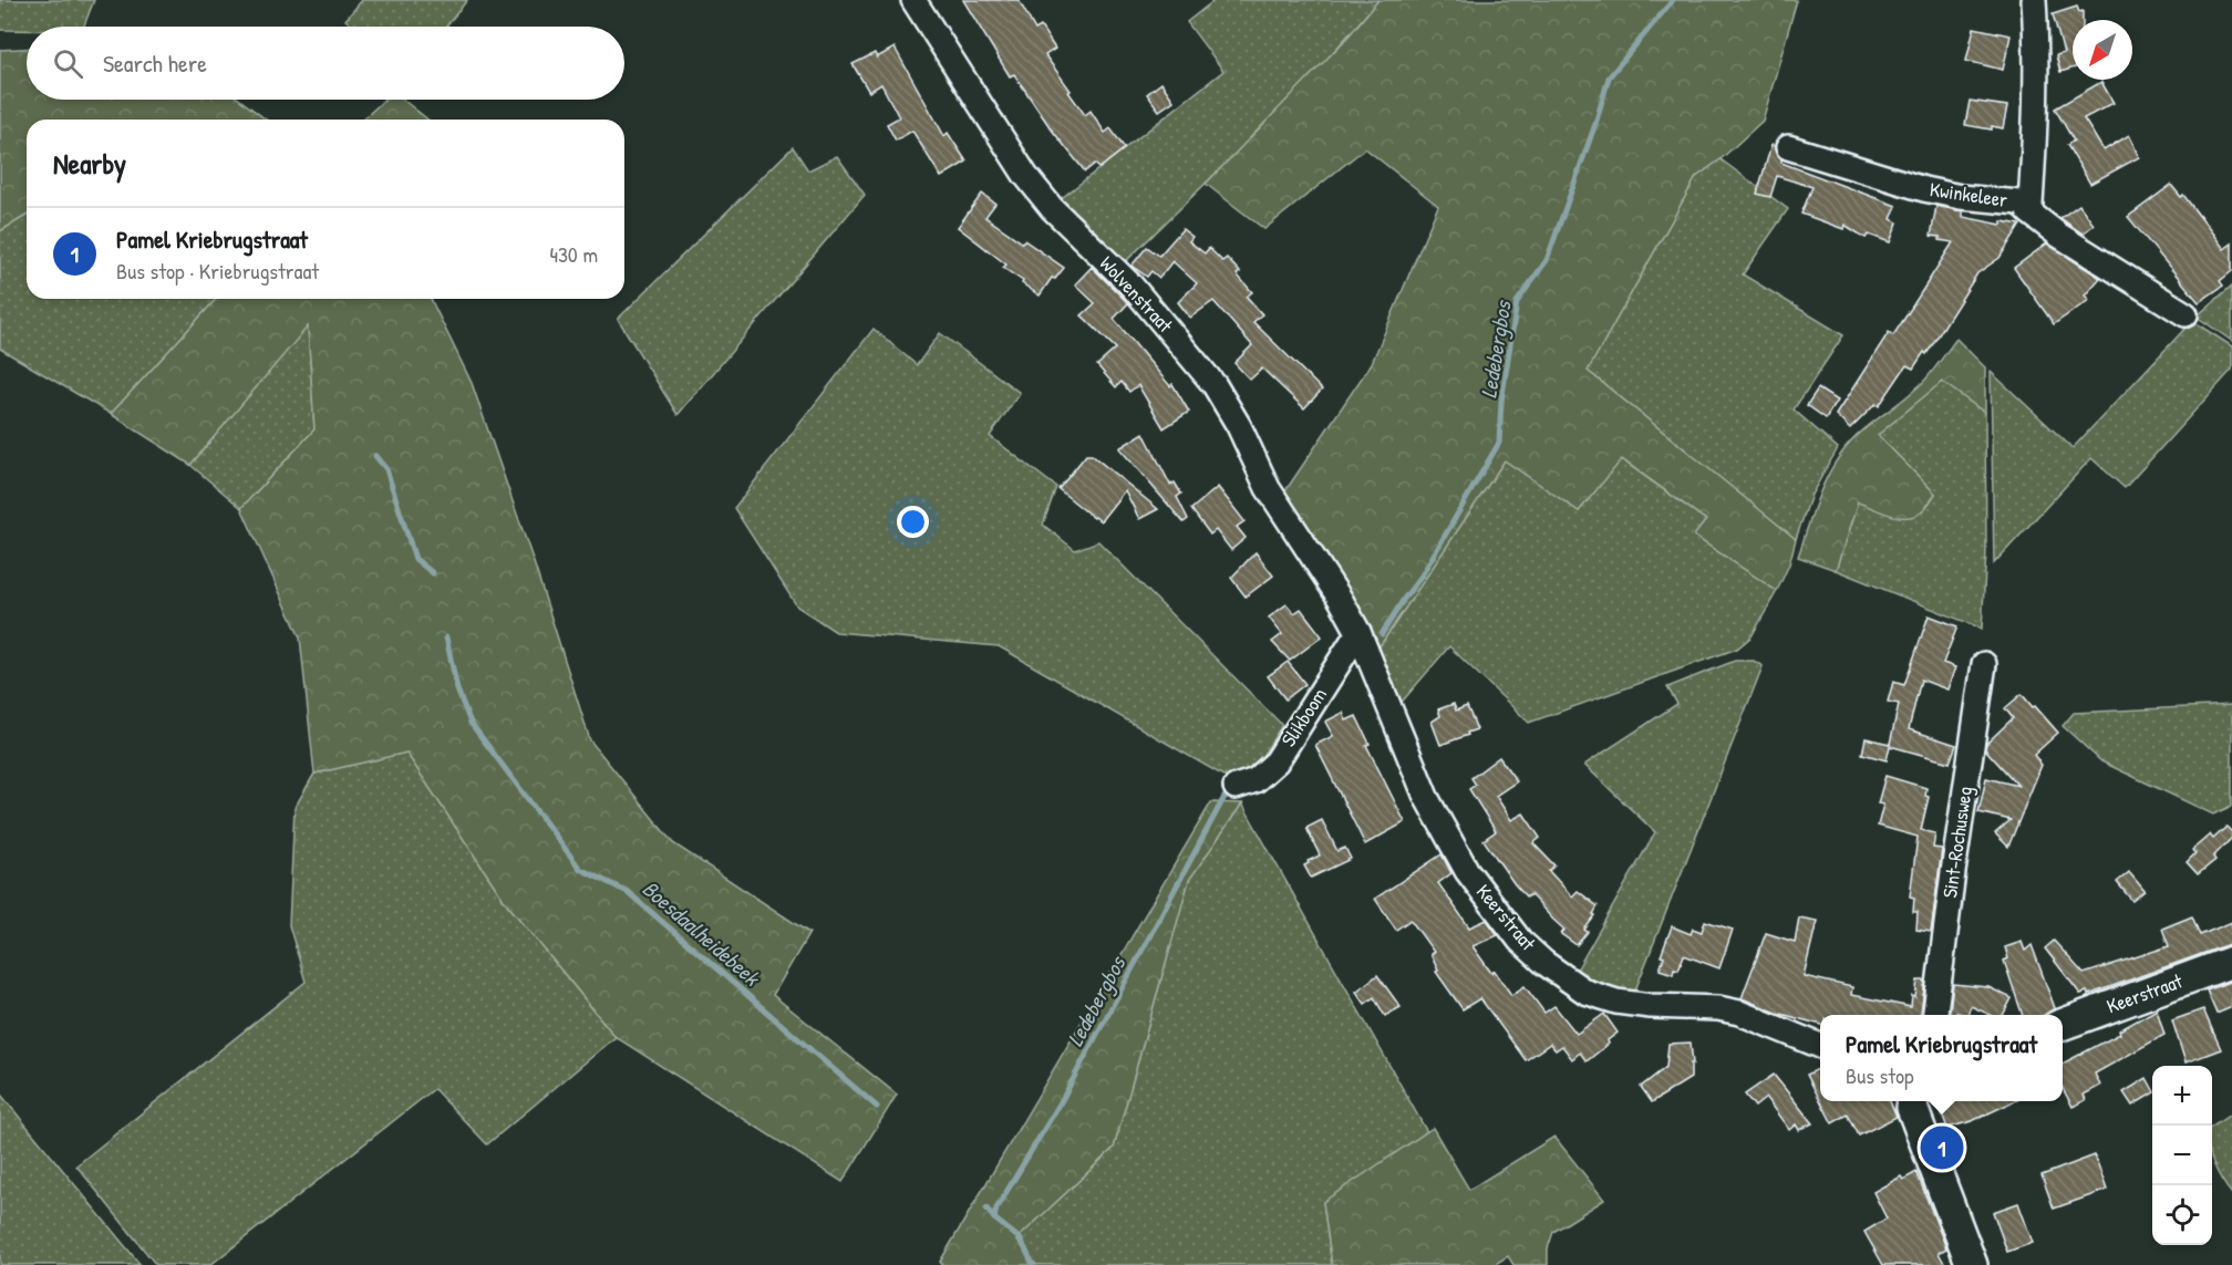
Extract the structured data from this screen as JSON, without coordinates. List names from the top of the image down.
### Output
{
  "streets": {
    "main road": ["Keerstraat"],
    "street": [
      "Kwinkeleer",
      "Wolvenstraat",
      "Slikboom",
      "Sint-Rochusweg"
    ]
  },
  "crossings": [
    ["Wolvenstraat", "Keerstraat"],
    ["Slikboom", "Keerstraat"]
  ],
  "water": ["Ledebergbos", "Boesdaalheidebeek"],
  "north": "bottom left",
  "page": {
    "search": "Search here",
    "heading": "Nearby",
    "list": [
      {
        "mark": "1",
        "name": "Pamel Kriebrugstraat",
        "note": "Bus stop · Kriebrugstraat",
        "value": "430 m"
      }
    ],
    "popup": ["Pamel Kriebrugstraat", "Bus stop"],
    "map_buttons": ["+", "−"],
    "pins": "1"
  }
}
